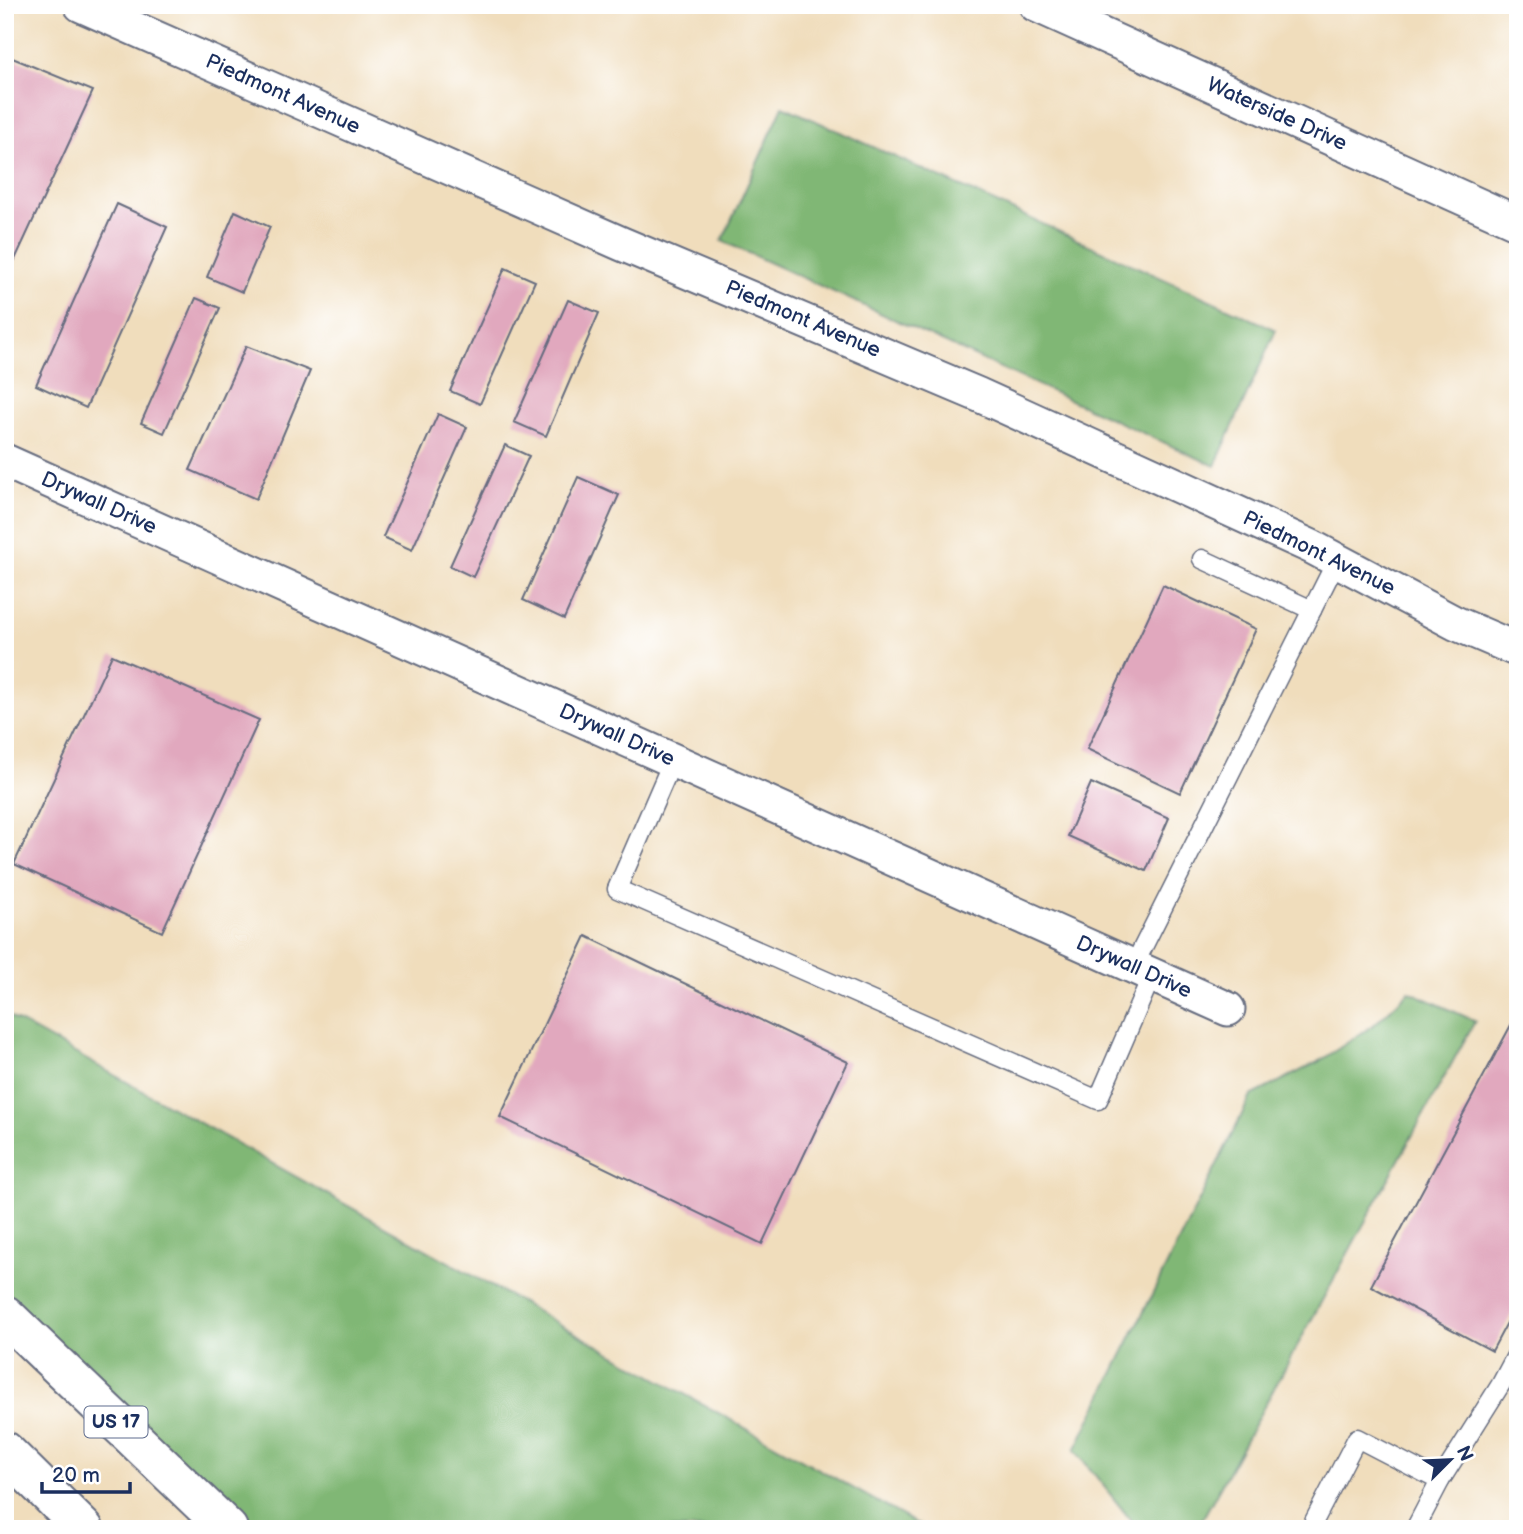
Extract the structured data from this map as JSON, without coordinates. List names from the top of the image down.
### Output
{
  "streets": {
    "highway": ["US 17"],
    "street": ["Piedmont Avenue", "Waterside Drive", "Drywall Drive"]
  },
  "scale_bar": "20 m",
  "north": "top right"
}
